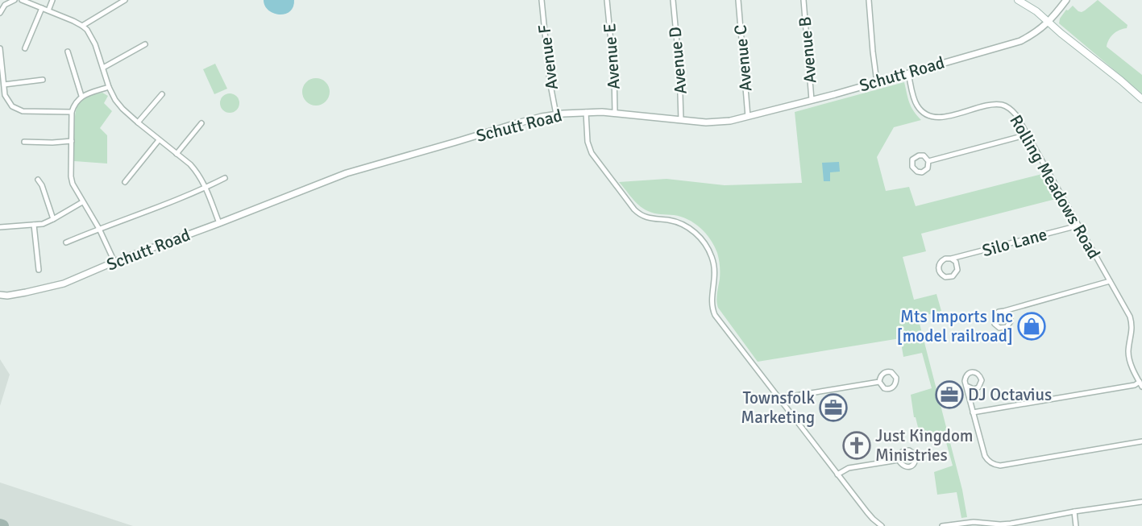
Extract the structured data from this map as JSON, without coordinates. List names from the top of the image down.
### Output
{
  "streets": {
    "street": [
      "Avenue B",
      "Avenue E",
      "Avenue F",
      "Avenue C",
      "Avenue D",
      "Schutt Road",
      "Rolling Meadows Road",
      "Silo Lane"
    ]
  },
  "crossings": [
    ["Avenue B", "Schutt Road"],
    ["Avenue E", "Schutt Road"],
    ["Avenue F", "Schutt Road"],
    ["Avenue C", "Schutt Road"],
    ["Avenue D", "Schutt Road"],
    ["Schutt Road", "Rolling Meadows Road"],
    ["Rolling Meadows Road", "Silo Lane"]
  ],
  "places": {
    "shop": ["Mts Imports Inc [model railroad]"],
    "office": ["DJ Octavius", "Townsfolk Marketing"],
    "church": ["Just Kingdom Ministries"]
  }
}
